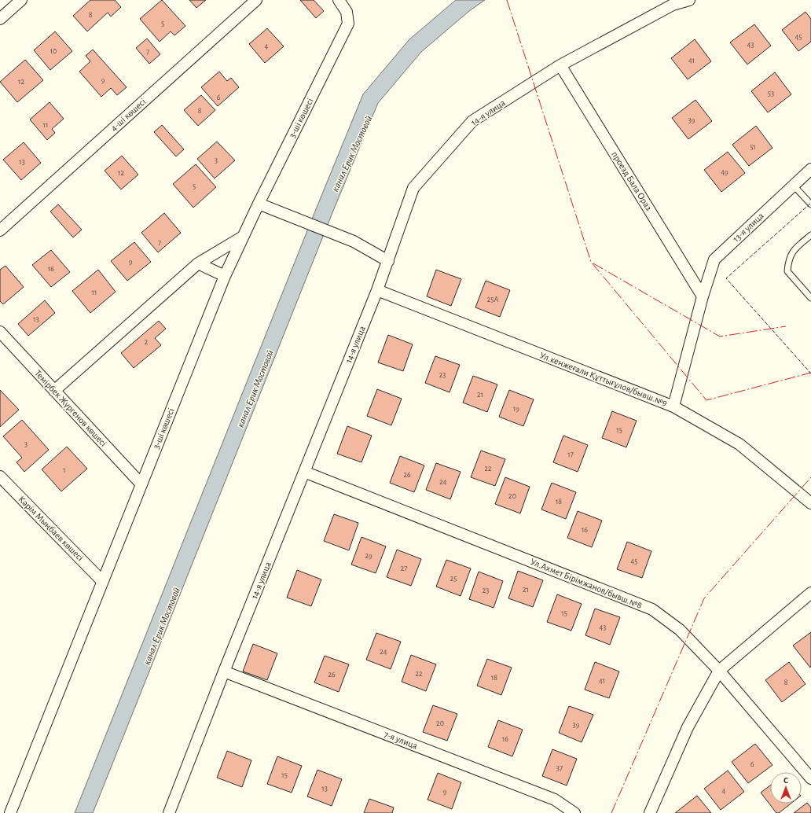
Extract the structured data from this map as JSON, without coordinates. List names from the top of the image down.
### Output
{
  "streets": {
    "street": [
      "14-я улица",
      "4-ші көшесі",
      "3-ші көшесі",
      "проезд Бала Ораз",
      "13-я улица",
      "Ул.кенжеғали Құттығұлов/бывш.№9",
      "Темірбек Жүргенов көшесі",
      "Кәрім Мыңбаев көшесі",
      "Ул.Ахмет Бірімжанов/бывш.№8",
      "7-я улица"
    ]
  },
  "crossings": [
    ["14-я улица", "проезд Бала Ораз"],
    ["14-я улица", "Ул.кенжеғали Құттығұлов/бывш.№9"],
    ["14-я улица", "Ул.Ахмет Бірімжанов/бывш.№8"],
    ["14-я улица", "7-я улица"],
    ["3-ші көшесі", "Темірбек Жүргенов көшесі"],
    ["3-ші көшесі", "Кәрім Мыңбаев көшесі"],
    ["проезд Бала Ораз", "13-я улица"],
    ["13-я улица", "Ул.кенжеғали Құттығұлов/бывш.№9"]
  ],
  "water": ["канал Ерик Мостовой"],
  "house_numbers": [
    "8",
    "5",
    "45",
    "43",
    "4",
    "10",
    "7",
    "41",
    "9",
    "12",
    "53",
    "6",
    "8",
    "39",
    "11",
    "51",
    "3",
    "13",
    "49",
    "12",
    "5",
    "7",
    "9",
    "16",
    "11",
    "25А",
    "13",
    "2",
    "23",
    "21",
    "19",
    "15",
    "3",
    "17",
    "22",
    "1",
    "26",
    "24",
    "20",
    "18",
    "16",
    "29",
    "45",
    "27",
    "25",
    "21",
    "23",
    "15",
    "43",
    "24",
    "22",
    "26",
    "18",
    "41",
    "8",
    "20",
    "39",
    "16",
    "6",
    "37",
    "15",
    "13",
    "4",
    "9"
  ],
  "north": "top"
}
